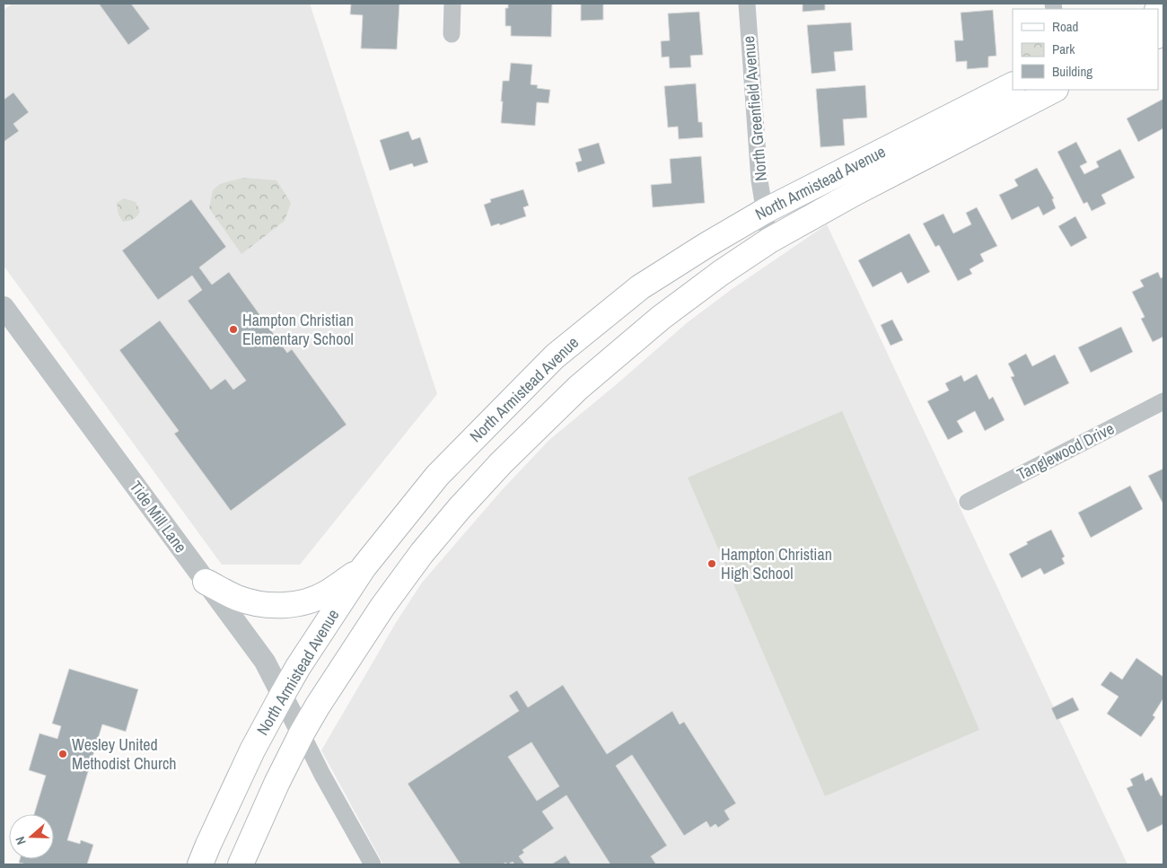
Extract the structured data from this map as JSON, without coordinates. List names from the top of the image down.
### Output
{
  "streets": {
    "main road": ["North Armistead Avenue"],
    "street": ["North Greenfield Avenue", "Tanglewood Drive", "Tide Mill Lane"]
  },
  "crossings": [
    ["North Greenfield Avenue", "North Armistead Avenue"],
    ["North Armistead Avenue", "Tide Mill Lane"]
  ],
  "places": ["Hampton Christian Elementary School", "Hampton Christian High School", "Wesley United Methodist Church"],
  "legend": ["Road", "Park", "Building"],
  "north": "left"
}
